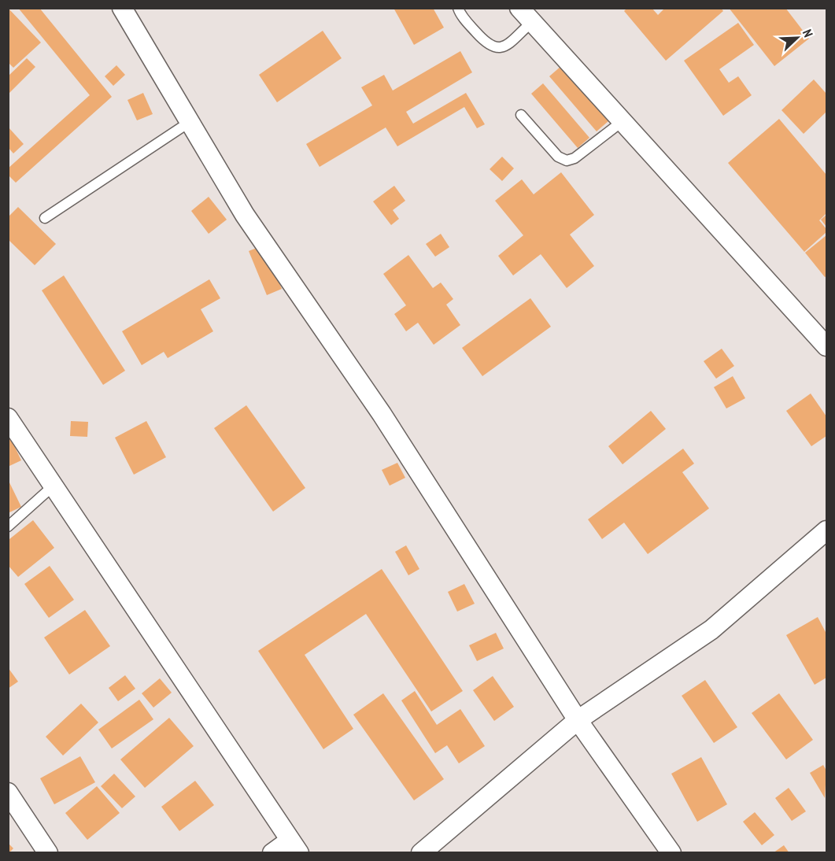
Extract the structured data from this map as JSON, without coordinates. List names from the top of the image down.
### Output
{
  "north": "top right"
}
